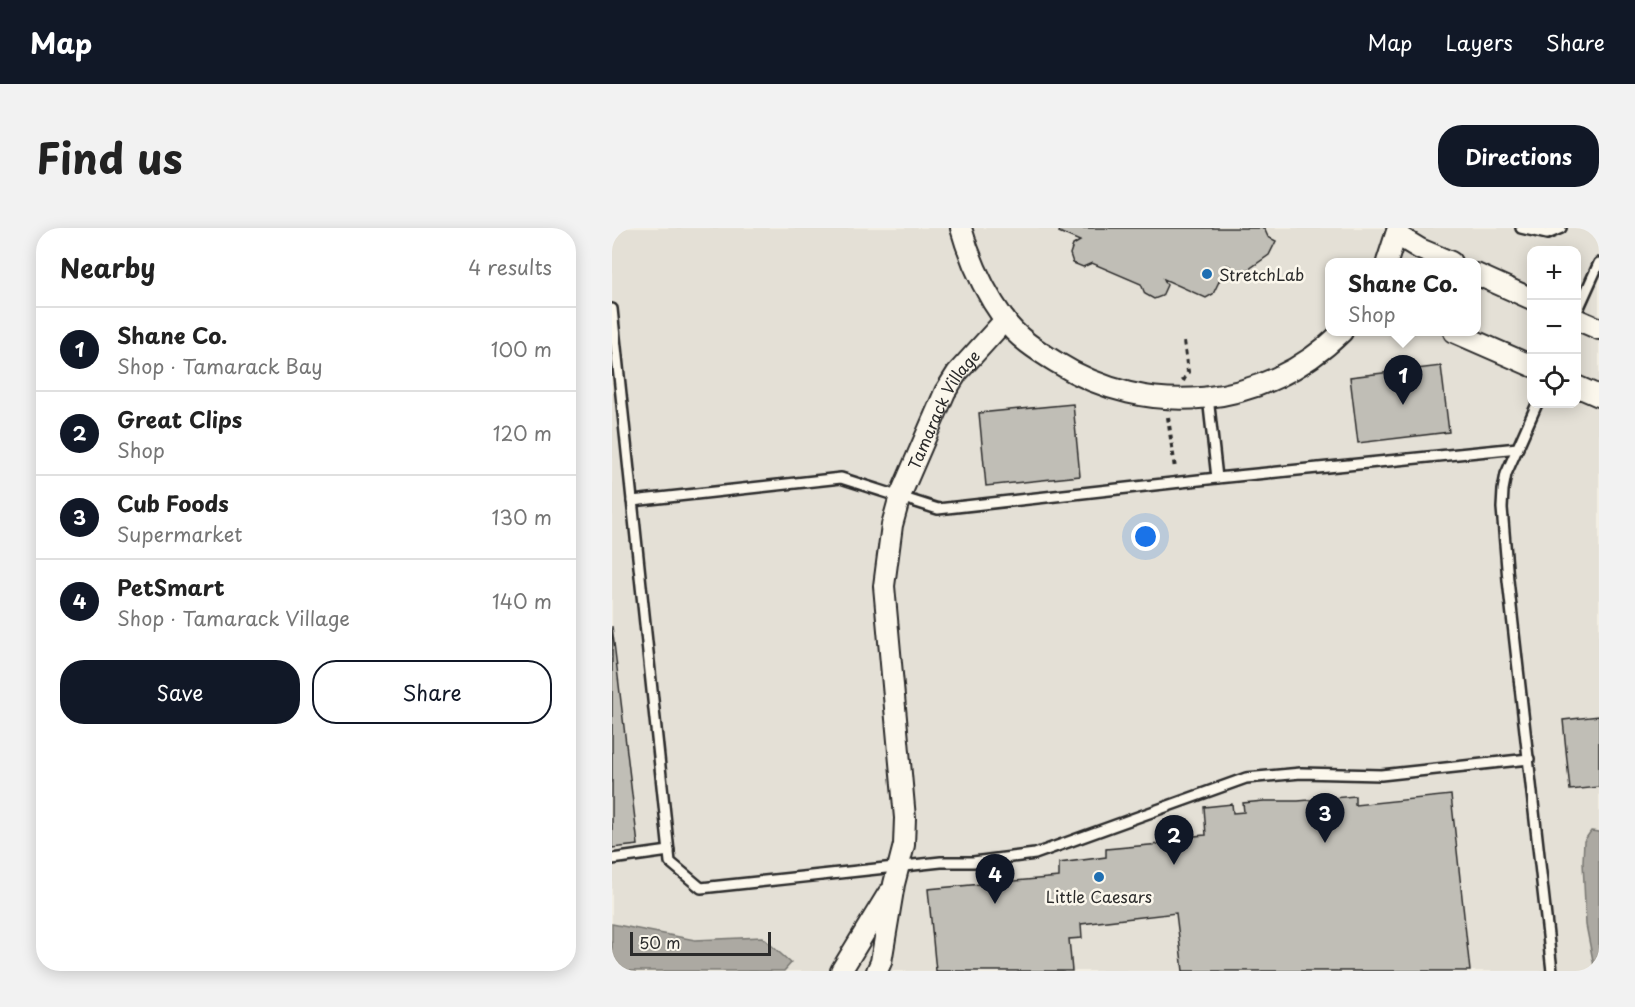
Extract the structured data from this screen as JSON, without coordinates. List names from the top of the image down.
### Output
{
  "streets": {
    "street": ["Tamarack Village"]
  },
  "places": ["StretchLab", "Little Caesars"],
  "scale_bar": "50 m",
  "page": {
    "header": "Map",
    "nav": ["Map", "Layers", "Share"],
    "title": "Find us",
    "buttons": [
      "Directions",
      ["Save", "Share"]
    ],
    "heading": ["Nearby", "4 results"],
    "map_buttons": ["+", "−"],
    "popup": ["Shane Co.", "Shop"],
    "list": [
      {
        "mark": "1",
        "name": "Shane Co.",
        "note": "Shop · Tamarack Bay",
        "value": "100 m"
      },
      {
        "mark": "2",
        "name": "Great Clips",
        "note": "Shop",
        "value": "120 m"
      },
      {
        "mark": "3",
        "name": "Cub Foods",
        "note": "Supermarket",
        "value": "130 m"
      },
      {
        "mark": "4",
        "name": "PetSmart",
        "note": "Shop · Tamarack Village",
        "value": "140 m"
      }
    ],
    "pins": [
      "1",
      "3",
      "2",
      "4"
    ],
    "scale": "50 m"
  }
}
